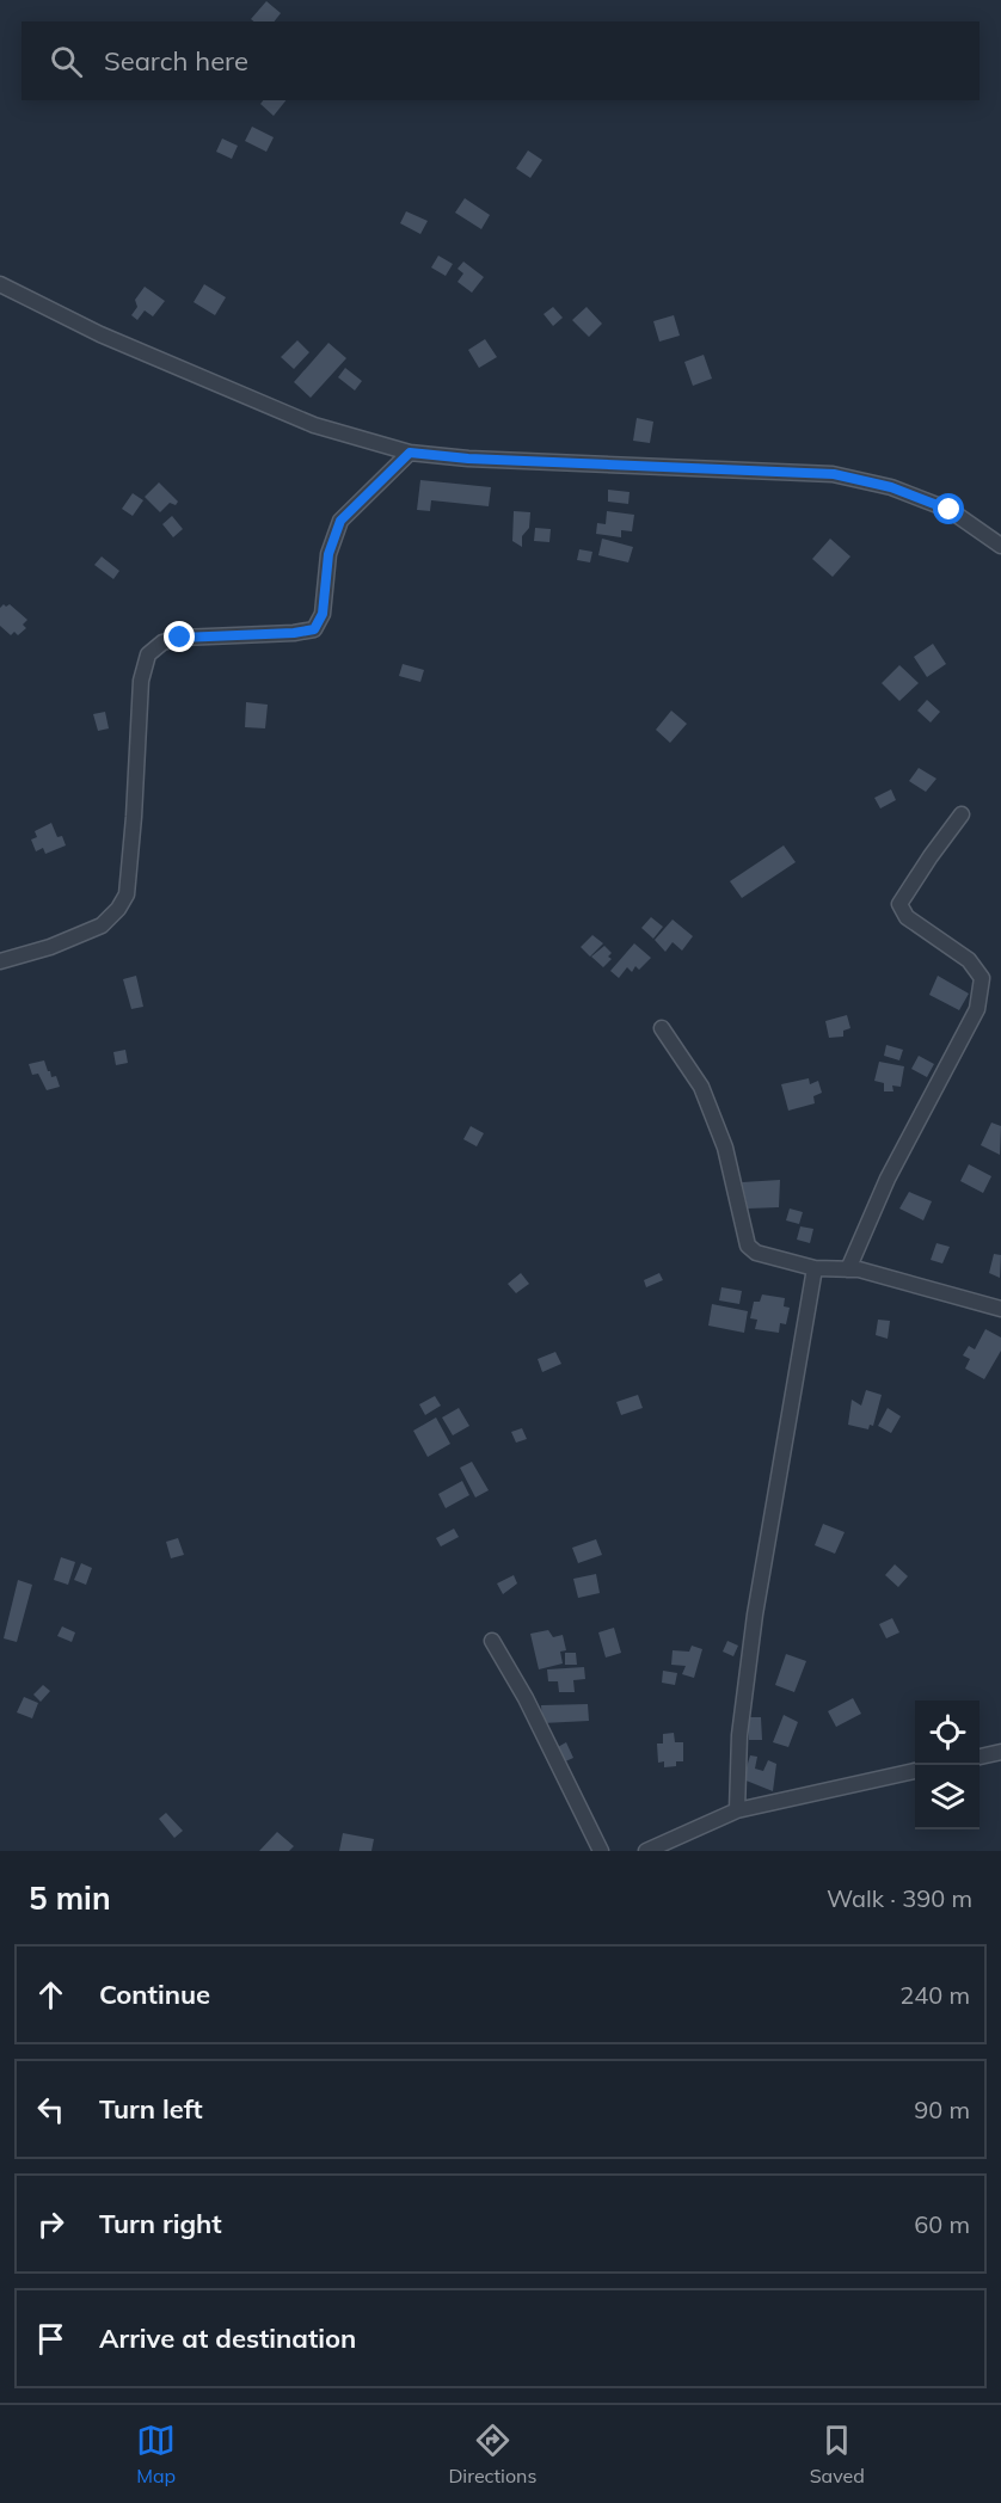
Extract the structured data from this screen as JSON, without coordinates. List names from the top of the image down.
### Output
{
  "page": {
    "search": "Search here",
    "heading": ["5 min", "Walk · 390 m"],
    "list": [
      ["Continue", "240 m"],
      ["Turn left", "90 m"],
      ["Turn right", "60 m"],
      "Arrive at destination"
    ],
    "nav": ["Map", "Directions", "Saved"]
  }
}
